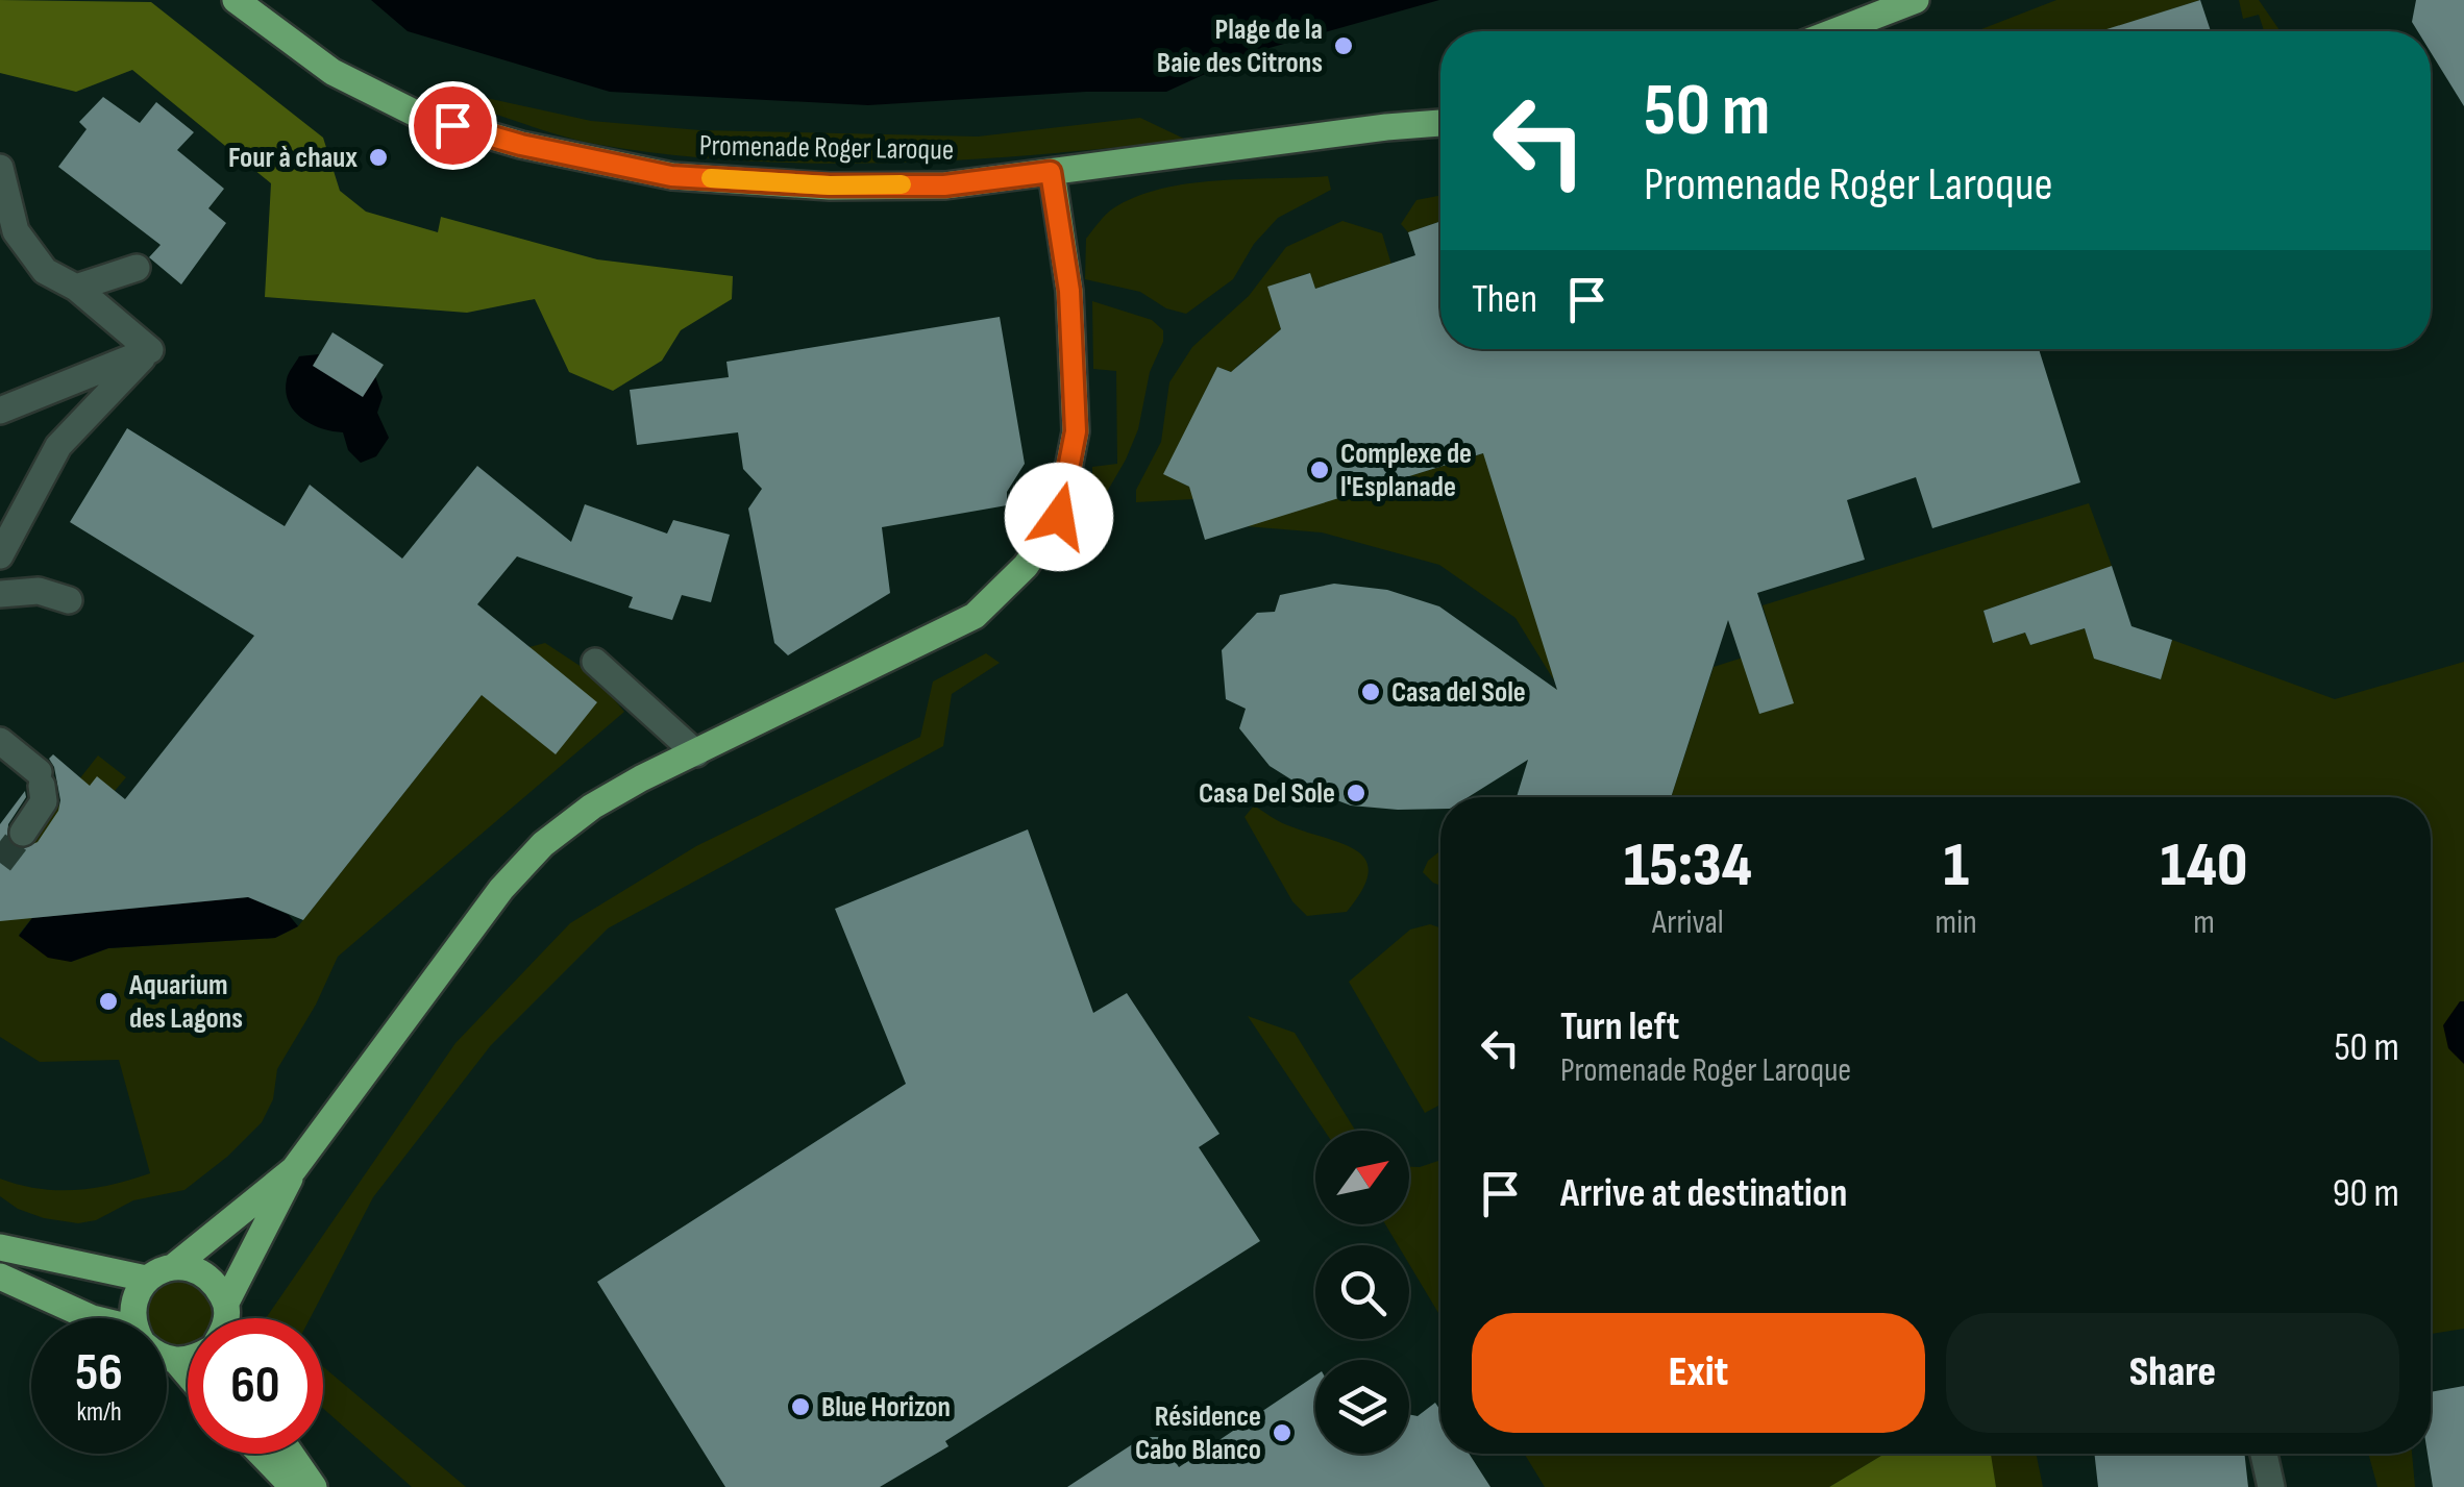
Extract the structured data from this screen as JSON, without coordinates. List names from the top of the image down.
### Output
{
  "streets": {
    "main road": ["Promenade Roger Laroque"]
  },
  "places": [
    "Plage de la Baie des Citrons",
    "Four à chaux",
    "Complexe de l'Esplanade",
    "Casa del Sole",
    "Casa Del Sole",
    "Aquarium des Lagons",
    "Blue Horizon",
    "Résidence Cabo Blanco"
  ],
  "north": "top right",
  "page": {
    "turn": ["50 m", "Promenade Roger Laroque"],
    "then": "Then",
    "eta": [
      "15:34",
      "Arrival",
      "1",
      "min",
      "140",
      "m"
    ],
    "list": [
      {
        "name": "Turn left",
        "note": "Promenade Roger Laroque",
        "value": "50 m"
      },
      {
        "name": "Arrive at destination",
        "value": "90 m"
      }
    ],
    "buttons": ["Exit", "Share"],
    "speed": "56 km/h",
    "limit": "60"
  }
}
